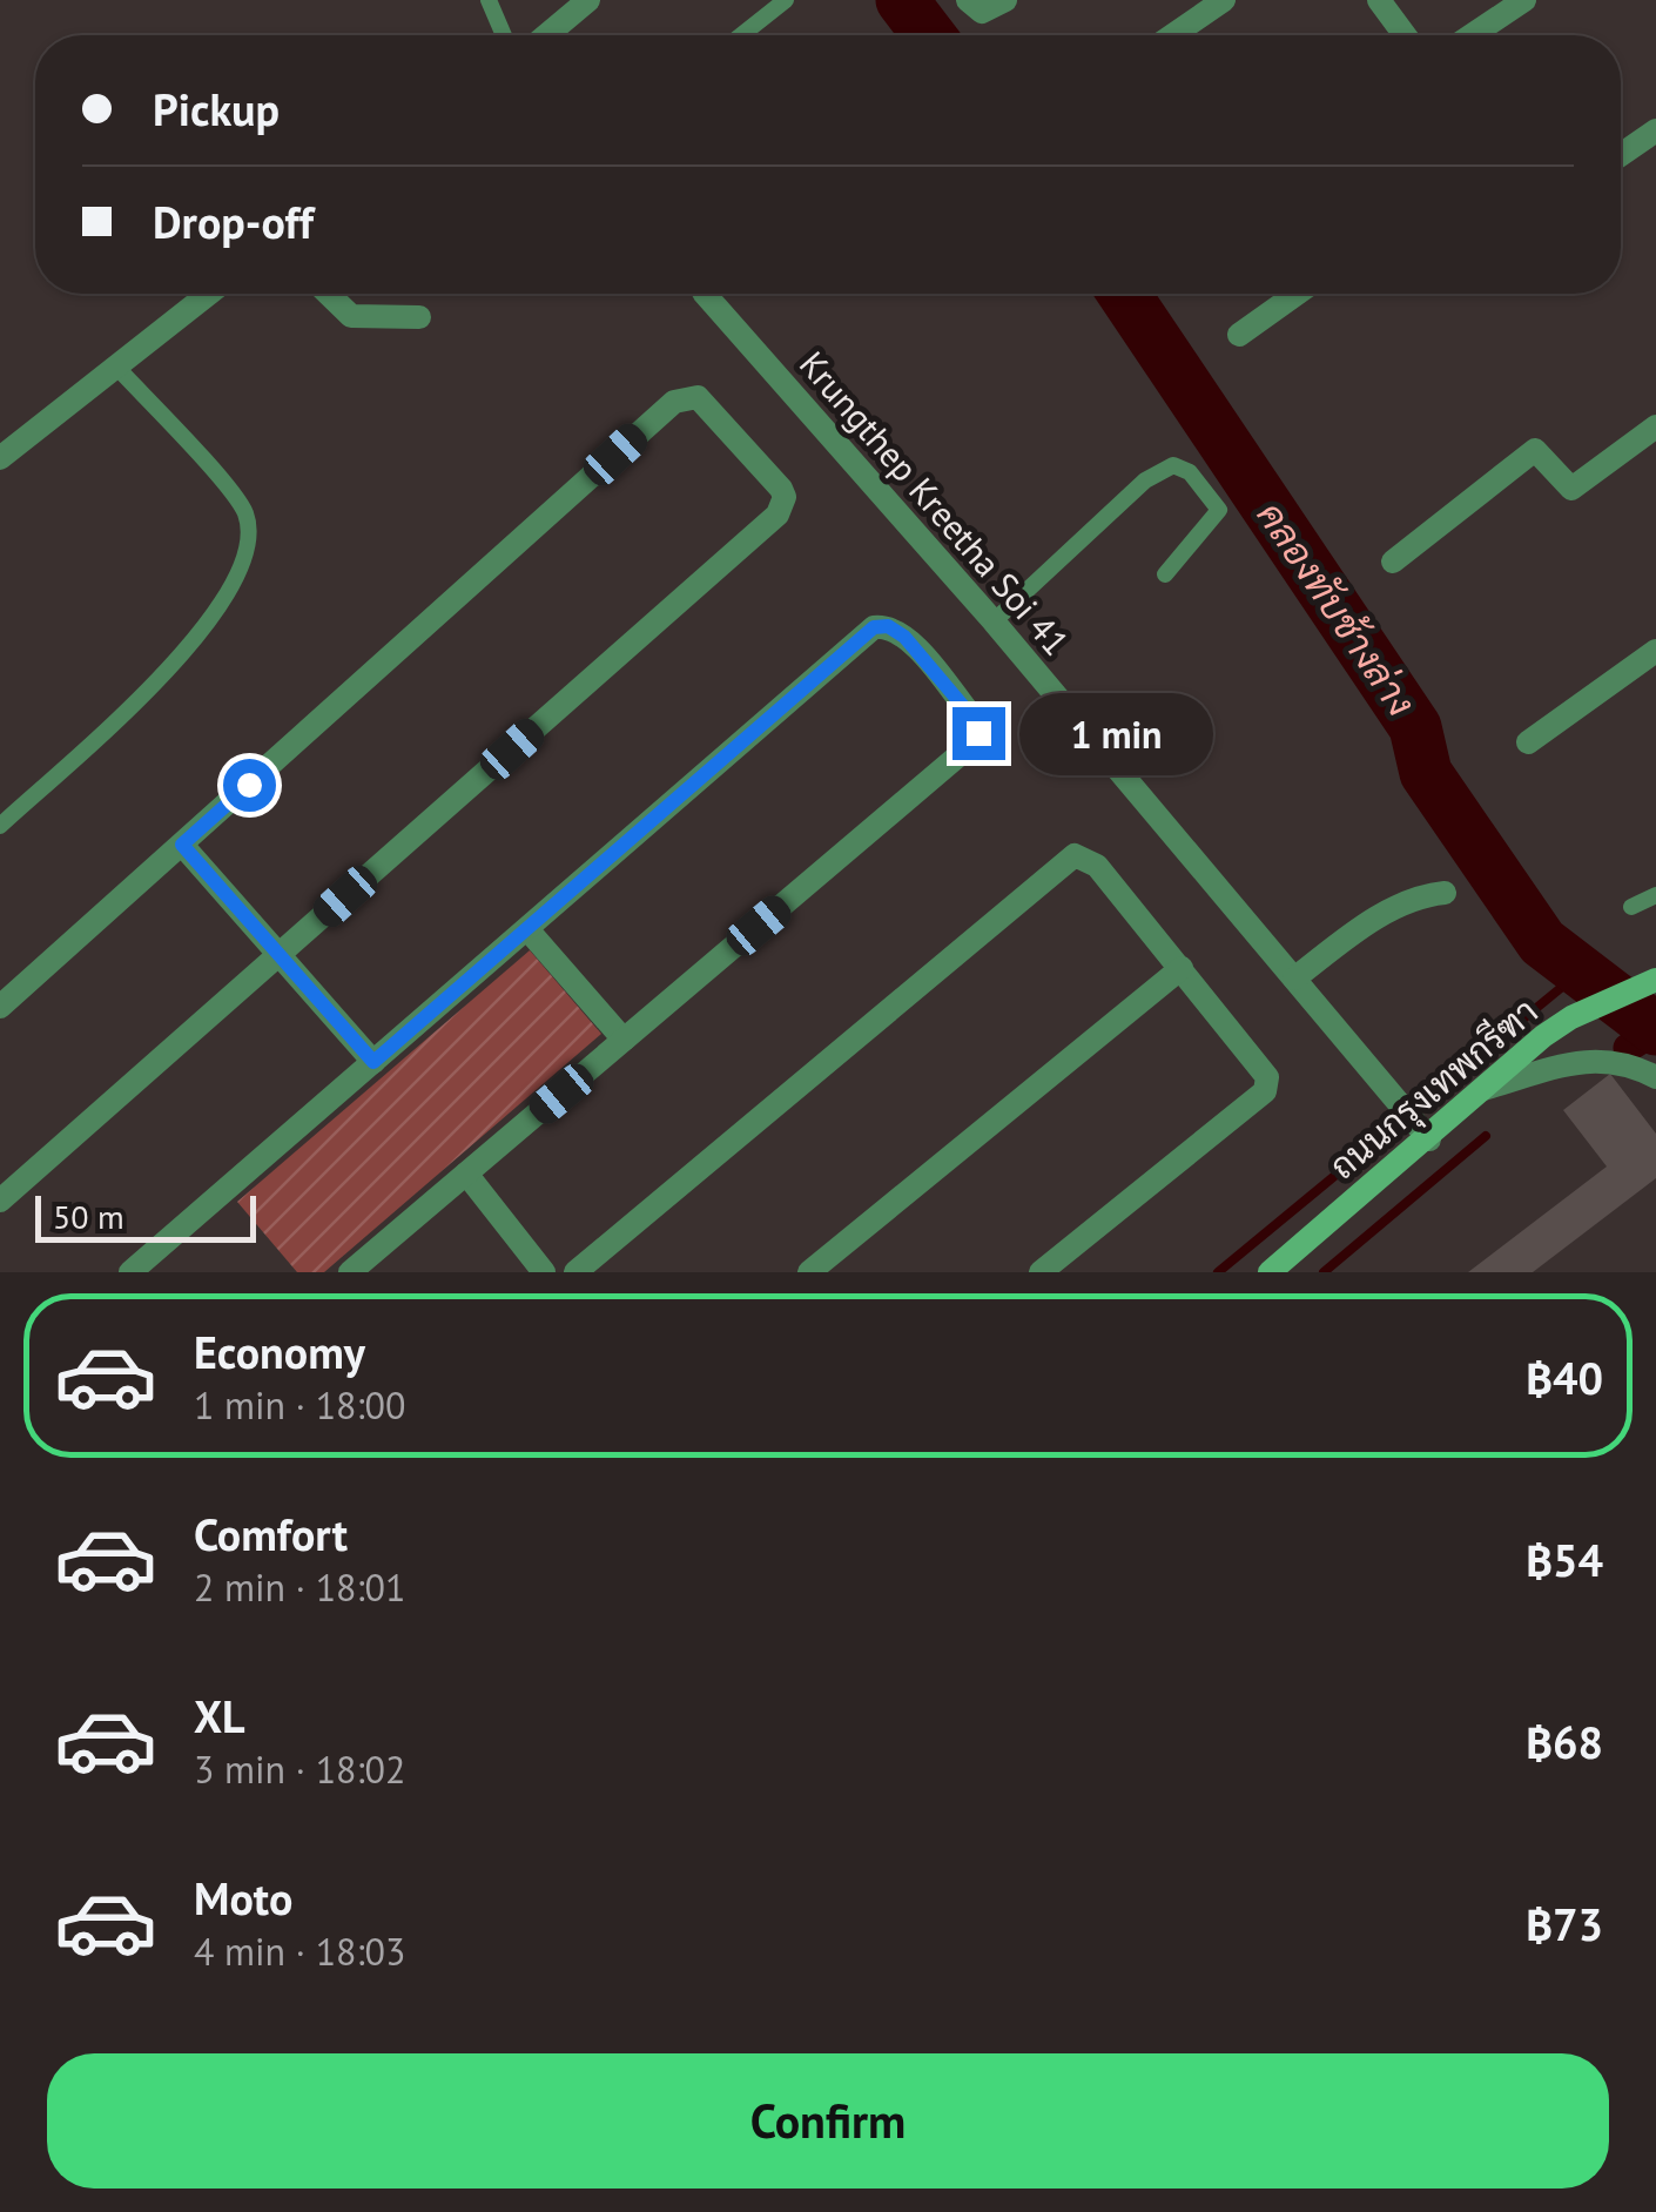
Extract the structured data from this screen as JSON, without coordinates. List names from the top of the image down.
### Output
{
  "streets": {
    "main road": ["ถนนกรุงเทพกรีฑา"],
    "street": ["Krungthep Kreetha Soi 41"]
  },
  "crossings": [
    ["Krungthep Kreetha Soi 41", "ถนนกรุงเทพกรีฑา"]
  ],
  "water": ["คลองทับช้างล่าง"],
  "scale_bar": "50 m",
  "page": {
    "banner": ["Pickup", "Drop-off"],
    "bubble": "1 min",
    "scale": "50 m",
    "list": [
      {
        "name": "Economy",
        "note": "1 min · 18:00",
        "value": "฿40"
      },
      {
        "name": "Comfort",
        "note": "2 min · 18:01",
        "value": "฿54"
      },
      {
        "name": "XL",
        "note": "3 min · 18:02",
        "value": "฿68"
      },
      {
        "name": "Moto",
        "note": "4 min · 18:03",
        "value": "฿73"
      }
    ],
    "buttons": "Confirm"
  }
}
